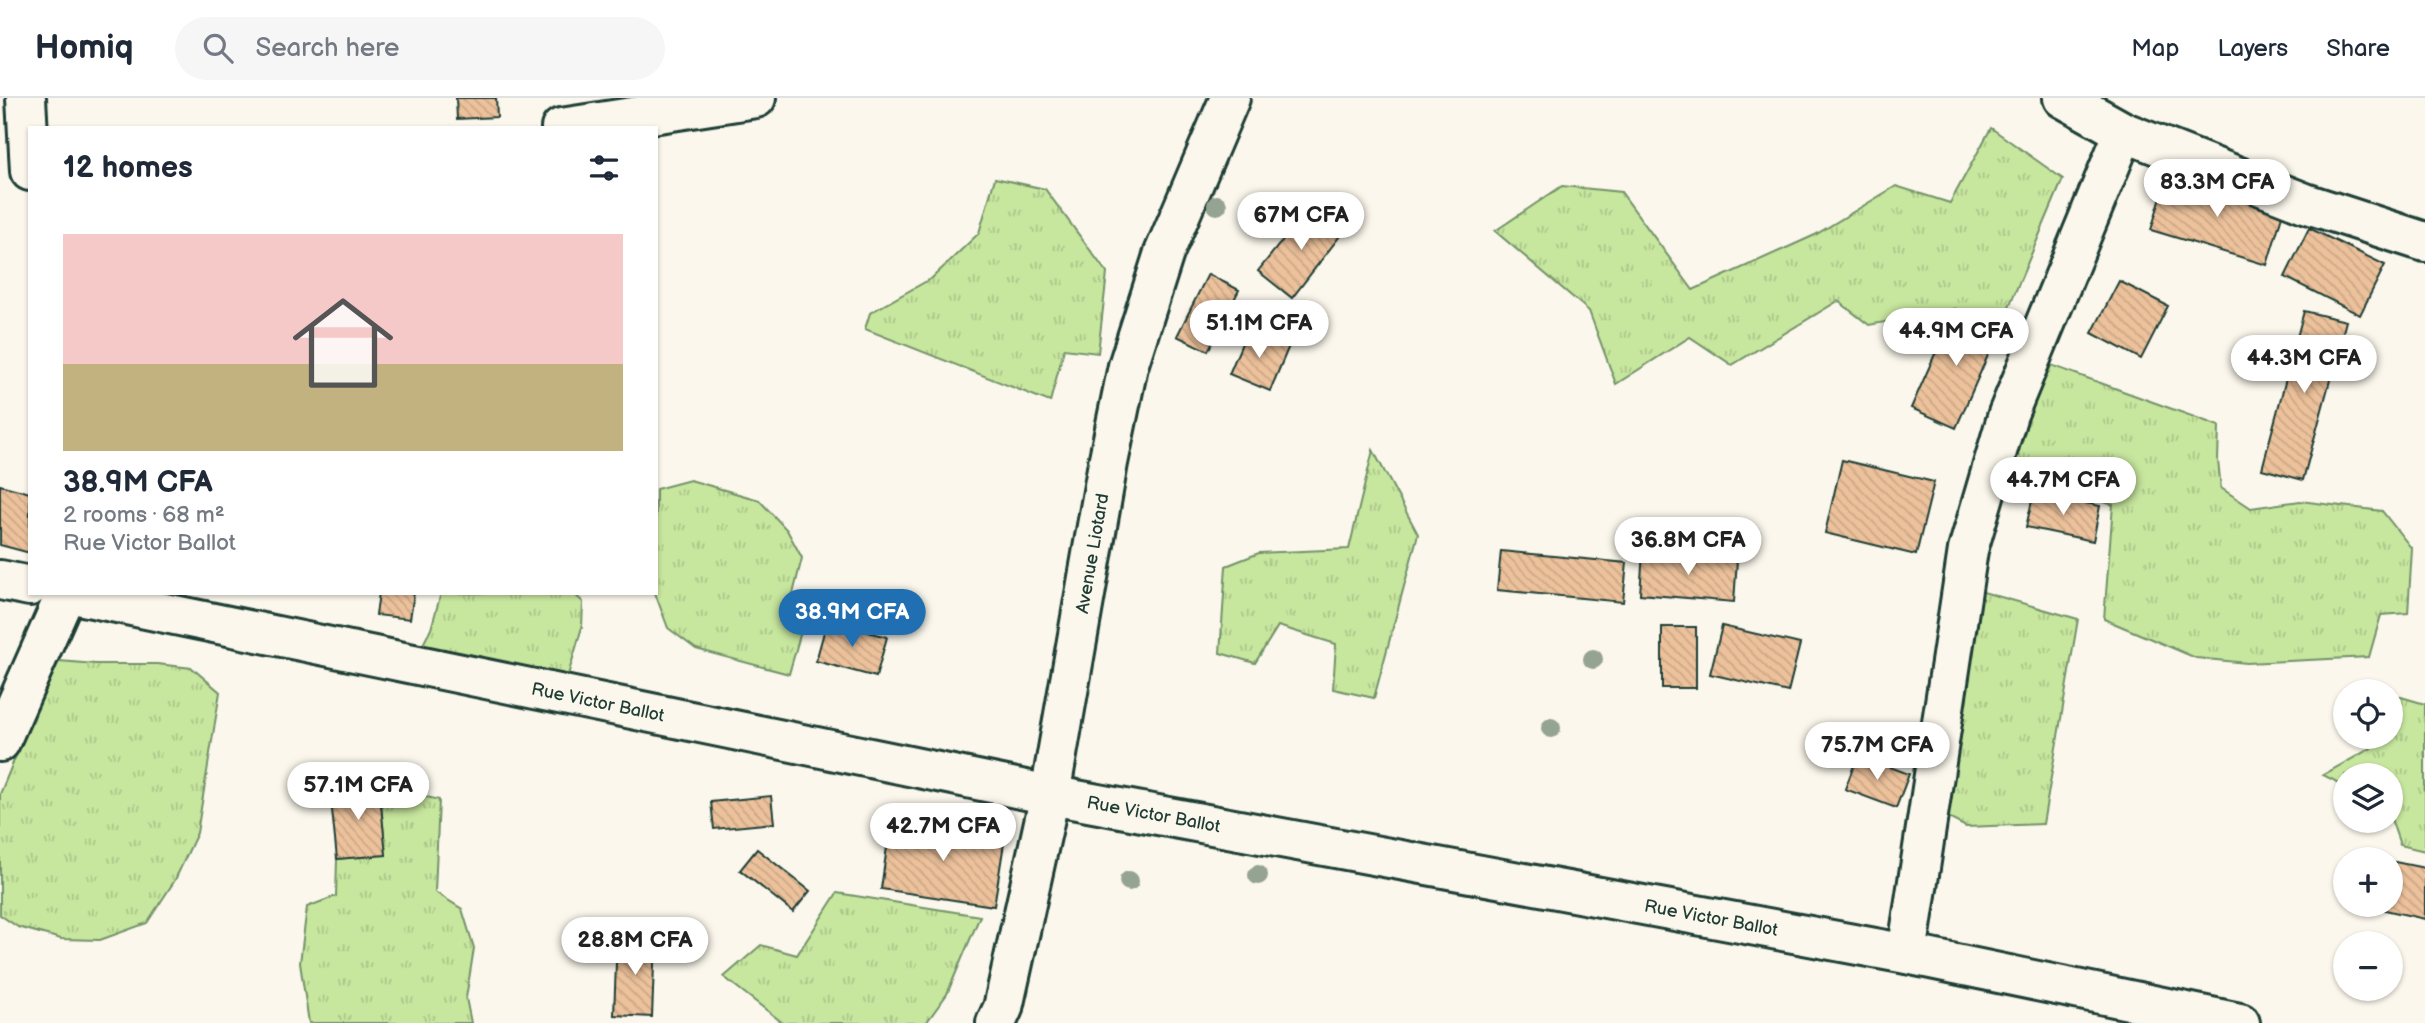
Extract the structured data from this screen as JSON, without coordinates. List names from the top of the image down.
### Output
{
  "streets": {
    "street": ["Avenue Liotard", "Rue Victor Ballot"]
  },
  "crossings": [
    ["Avenue Liotard", "Rue Victor Ballot"]
  ],
  "page": {
    "header": "Homiq",
    "search": "Search here",
    "nav": ["Map", "Layers", "Share"],
    "heading": "12 homes",
    "price": [
      "83.3M CFA",
      "67M CFA",
      "51.1M CFA",
      "44.9M CFA",
      "44.3M CFA",
      "44.7M CFA",
      "36.8M CFA",
      "38.9M CFA",
      "75.7M CFA",
      "57.1M CFA",
      "42.7M CFA",
      "28.8M CFA"
    ],
    "list": [
      {
        "name": "38.9M CFA",
        "note": "2 rooms · 68 m² · Rue Victor Ballot"
      }
    ],
    "map_buttons": ["+", "−"]
  }
}
